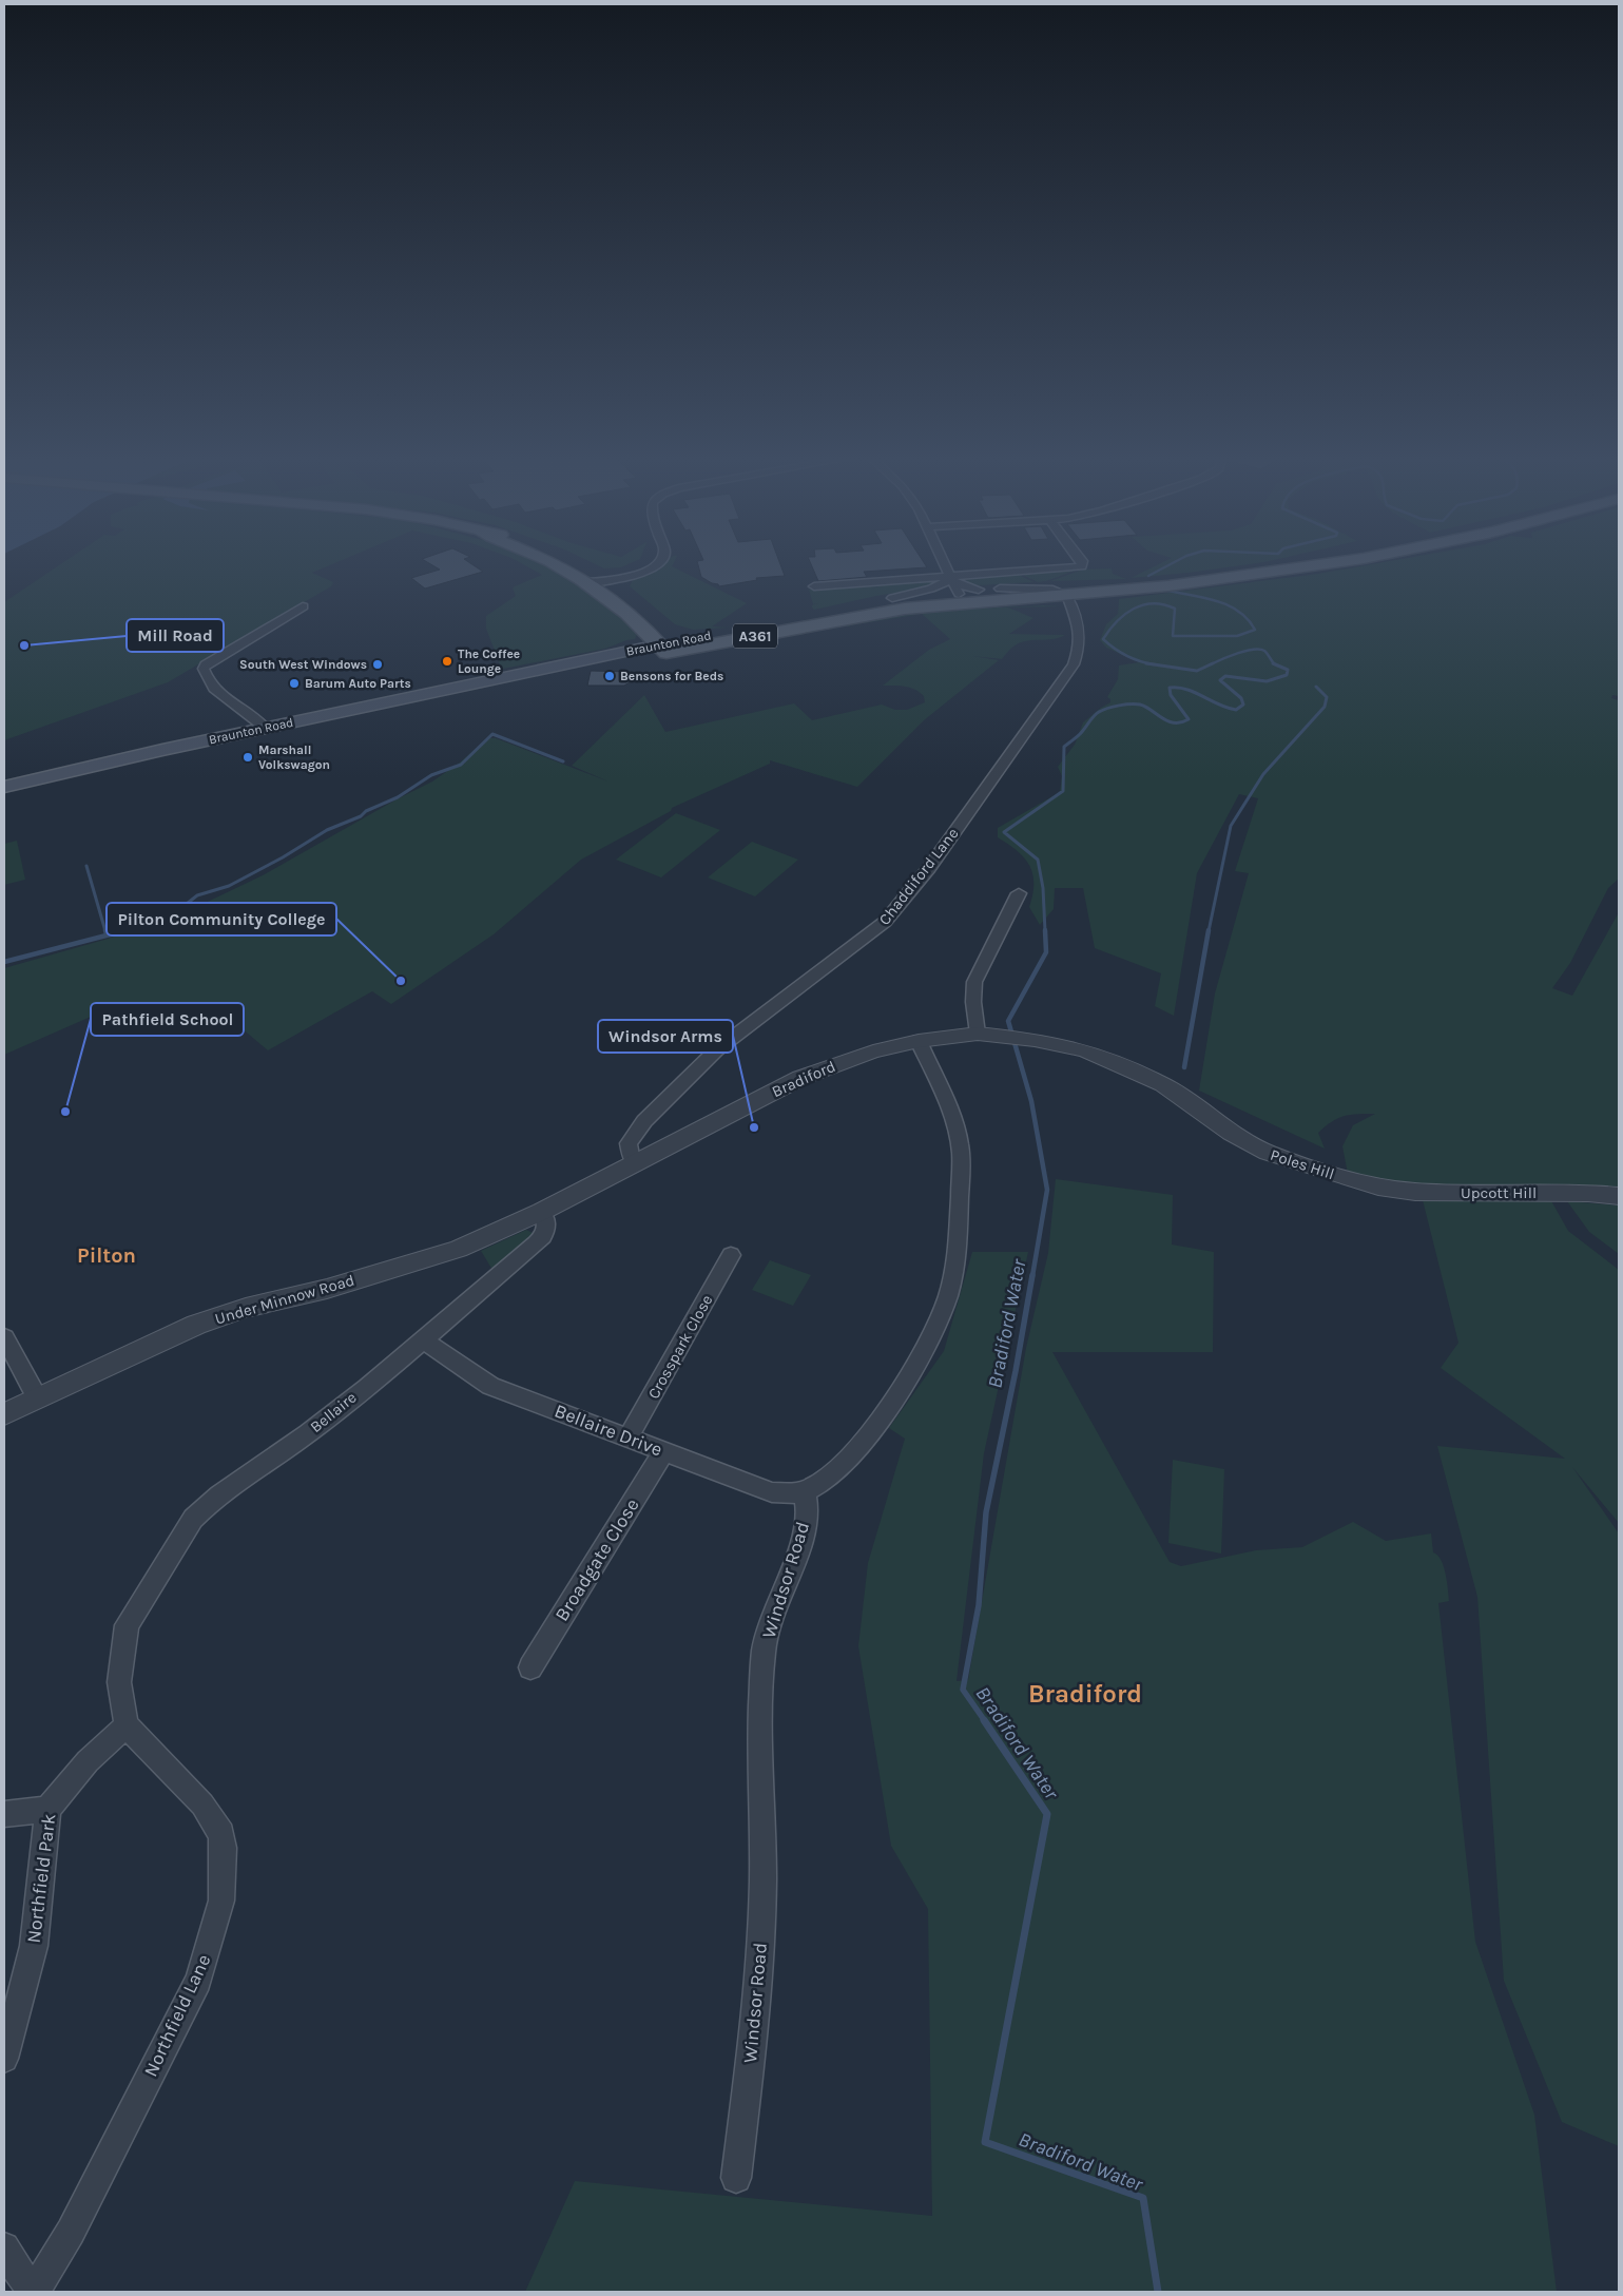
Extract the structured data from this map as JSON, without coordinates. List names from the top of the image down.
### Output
{
  "streets": {
    "main road": ["A361", "Braunton Road"],
    "street": [
      "Chaddiford Lane",
      "Bradiford",
      "Poles Hill",
      "Upcott Hill",
      "Under Minnow Road",
      "Crosspark Close",
      "Bellaire",
      "Bellaire Drive",
      "Broadgate Close",
      "Windsor Road",
      "Northfield Park",
      "Northfield Lane"
    ]
  },
  "crossings": [
    ["Braunton Road", "Chaddiford Lane"],
    ["Chaddiford Lane", "Bradiford"],
    ["Bradiford", "Poles Hill"],
    ["Bradiford", "Under Minnow Road"],
    ["Bradiford", "Bellaire"],
    ["Poles Hill", "Upcott Hill"],
    ["Under Minnow Road", "Bellaire"],
    ["Crosspark Close", "Bellaire Drive"],
    ["Bellaire", "Bellaire Drive"],
    ["Bellaire", "Northfield Park"],
    ["Bellaire", "Northfield Lane"],
    ["Bellaire Drive", "Broadgate Close"],
    ["Bellaire Drive", "Windsor Road"],
    ["Northfield Park", "Northfield Lane"]
  ],
  "districts": ["Pilton", "Bradiford"],
  "water": ["Bradiford Water"],
  "places": [
    "Mill Road",
    "The Coffee Lounge",
    "South West Windows",
    "Bensons for Beds",
    "Barum Auto Parts",
    "Marshall Volkswagon",
    "Pilton Community College",
    "Pathfield School",
    "Windsor Arms"
  ]
}
